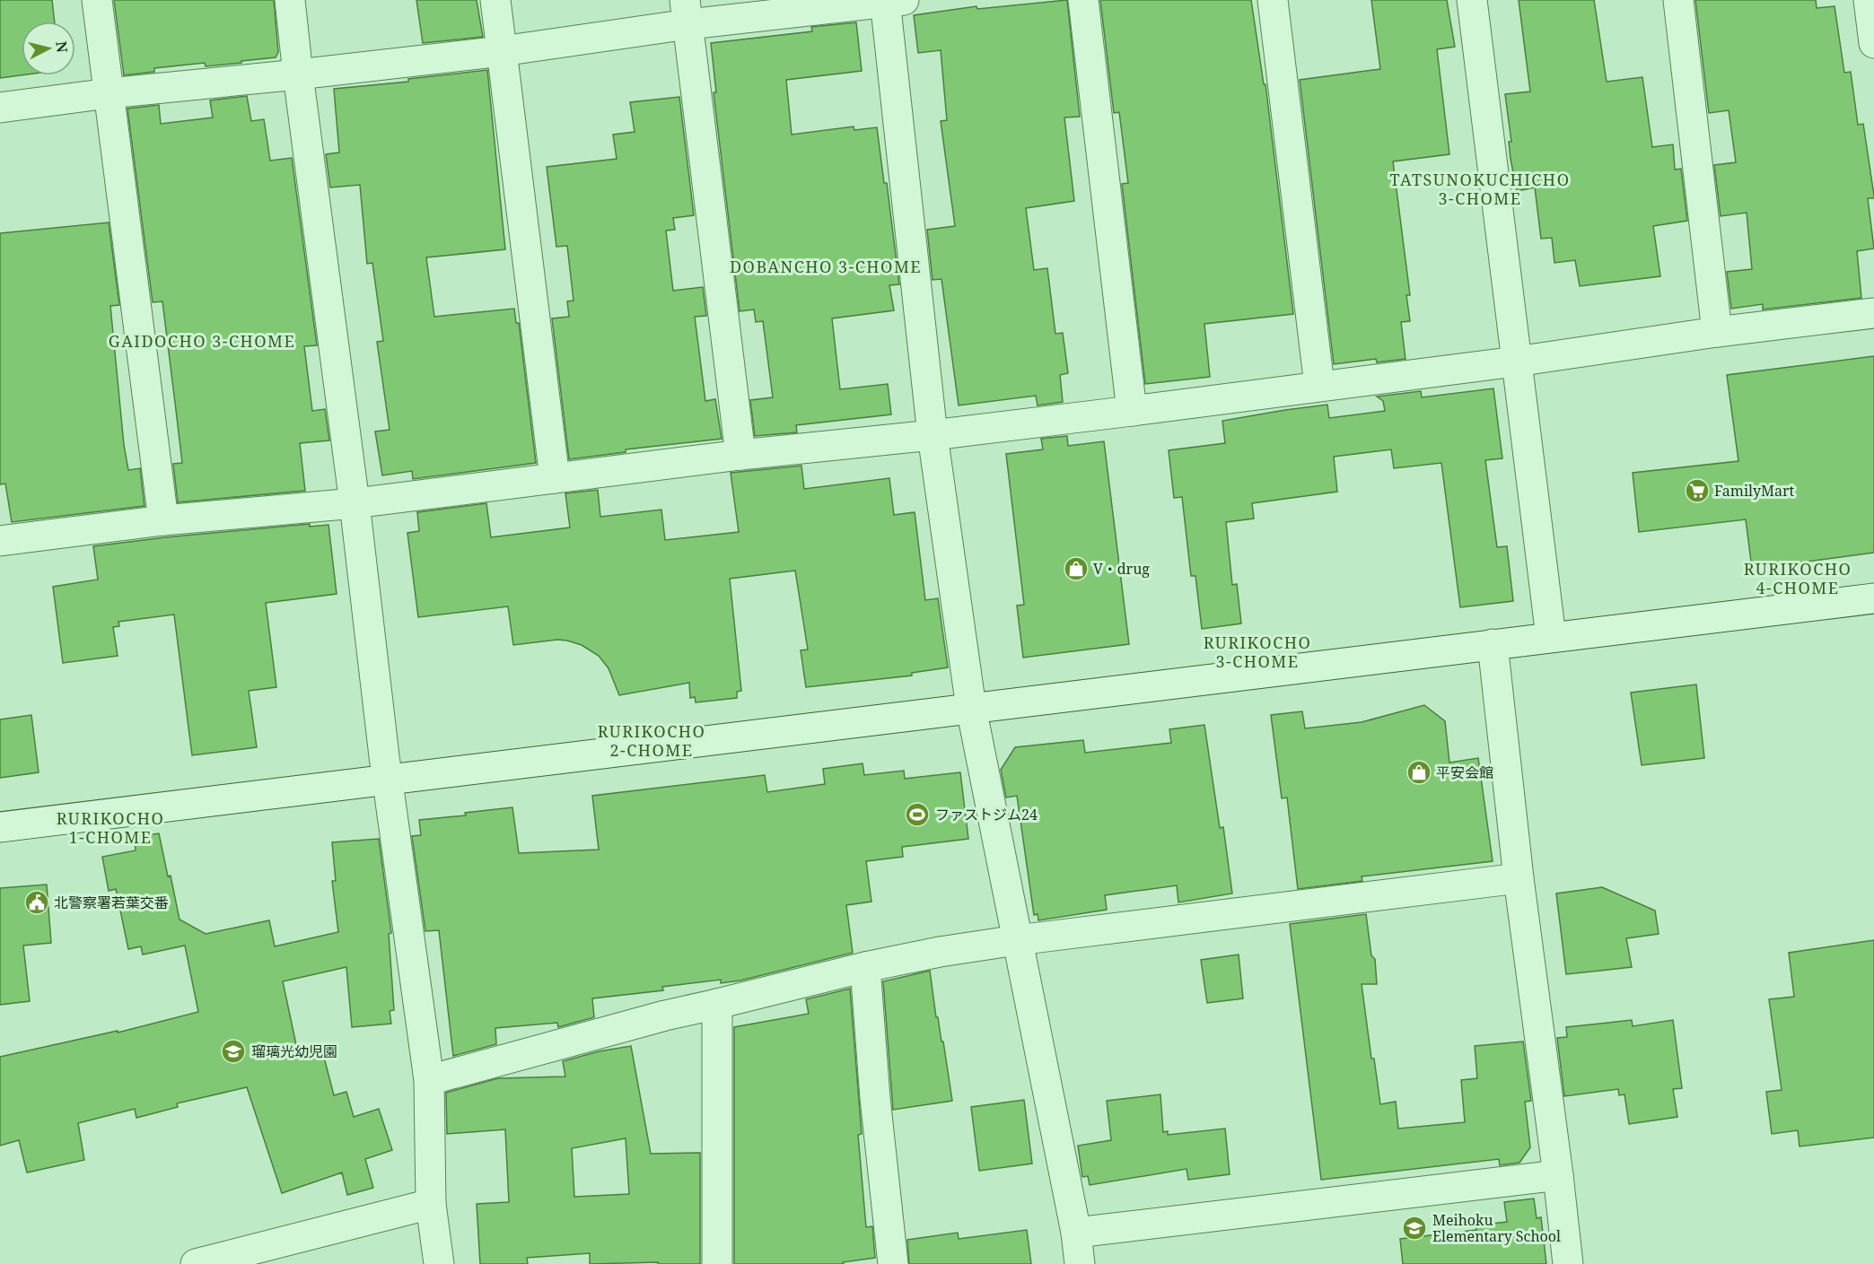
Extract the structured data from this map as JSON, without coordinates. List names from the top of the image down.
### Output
{
  "districts": [
    "TATSUNOKUCHICHO 3-CHOME",
    "DOBANCHO 3-CHOME",
    "GAIDOCHO 3-CHOME",
    "RURIKOCHO 4-CHOME",
    "RURIKOCHO 3-CHOME",
    "RURIKOCHO 2-CHOME",
    "RURIKOCHO 1-CHOME"
  ],
  "places": {
    "supermarket": ["FamilyMart"],
    "shop": ["V・drug", "平安会館"],
    "sports": ["ファストジム24"],
    "public building": ["北警察署若葉交番"],
    "school or university": ["瑠璃光幼児園", "Meihoku Elementary School"]
  },
  "north": "right"
}
